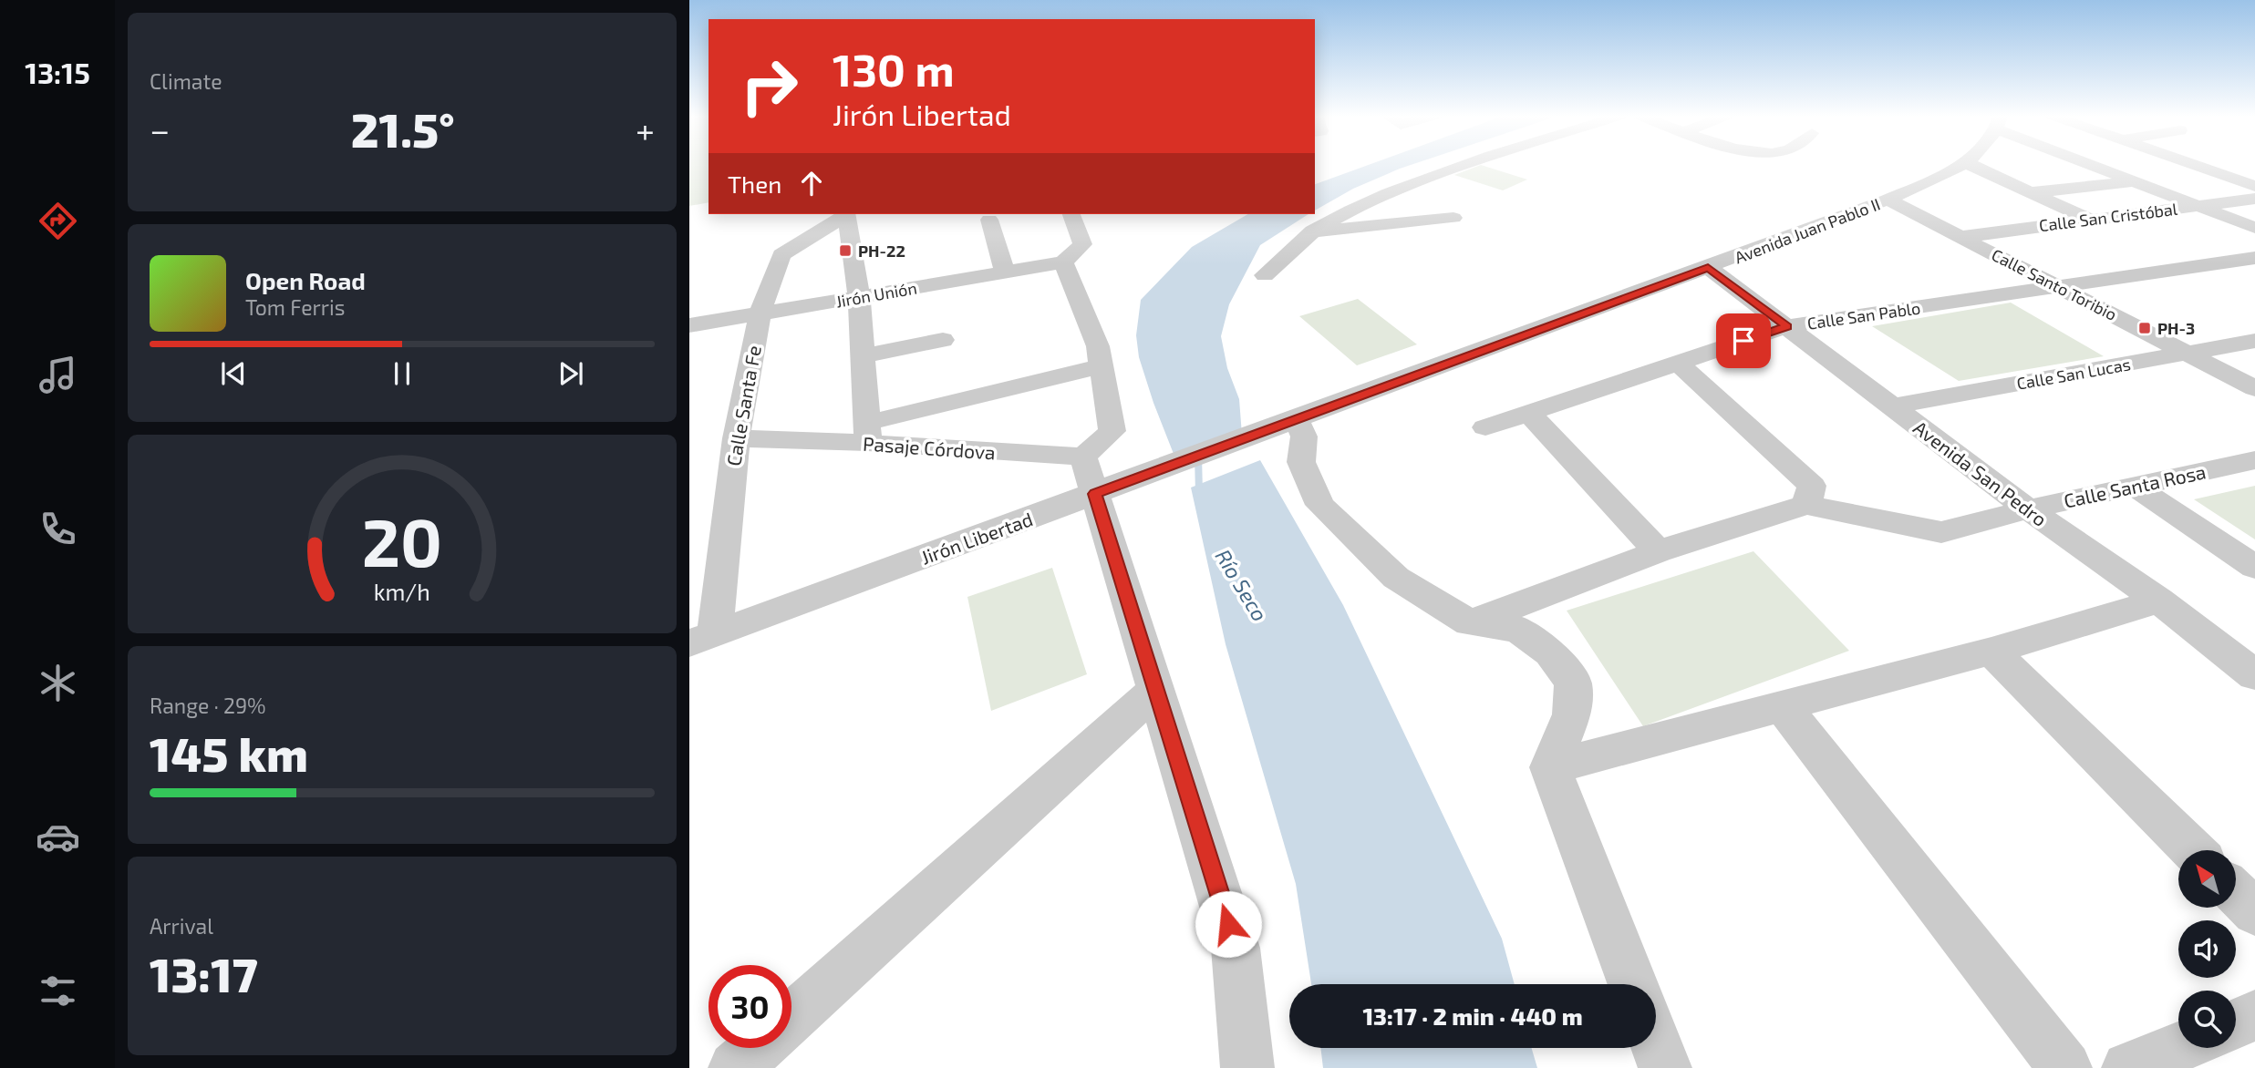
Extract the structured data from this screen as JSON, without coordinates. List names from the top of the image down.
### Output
{
  "streets": {
    "street": [
      "Calle San Cristóbal",
      "Avenida Juan Pablo II",
      "Calle Santo Toribio",
      "Jirón Unión",
      "Calle San Pablo",
      "Calle San Lucas",
      "Calle Santa Fe",
      "Pasaje Córdova",
      "Avenida San Pedro",
      "Calle Santa Rosa",
      "Jirón Libertad"
    ]
  },
  "crossings": [
    ["Calle San Cristóbal", "Calle Santo Toribio"],
    ["Avenida Juan Pablo II", "Calle Santo Toribio"],
    ["Avenida Juan Pablo II", "Avenida San Pedro"],
    ["Avenida Juan Pablo II", "Jirón Libertad"],
    ["Calle Santo Toribio", "Calle San Pablo"],
    ["Calle Santo Toribio", "Calle San Lucas"],
    ["Jirón Unión", "Calle Santa Fe"],
    ["Calle San Pablo", "Avenida San Pedro"],
    ["Calle San Lucas", "Avenida San Pedro"],
    ["Calle Santa Fe", "Pasaje Córdova"],
    ["Calle Santa Fe", "Jirón Libertad"],
    ["Avenida San Pedro", "Calle Santa Rosa"]
  ],
  "water": ["Río Seco"],
  "places": {
    "transit": ["PH-22", "PH-3"]
  },
  "north": "top left",
  "page": {
    "tabs": "13:15",
    "tile": [
      "Climate",
      ["Range · 29%", "145 km"],
      ["Arrival", "13:17"]
    ],
    "turn": ["130 m", "Jirón Libertad"],
    "heat": ["−", "21.5°", "+"],
    "then": "Then",
    "song": ["Open Road", "Tom Ferris"],
    "limit": "30",
    "trip": "13:17 · 2 min · 440 m",
    "gauge": ["20", "km/h"]
  }
}
